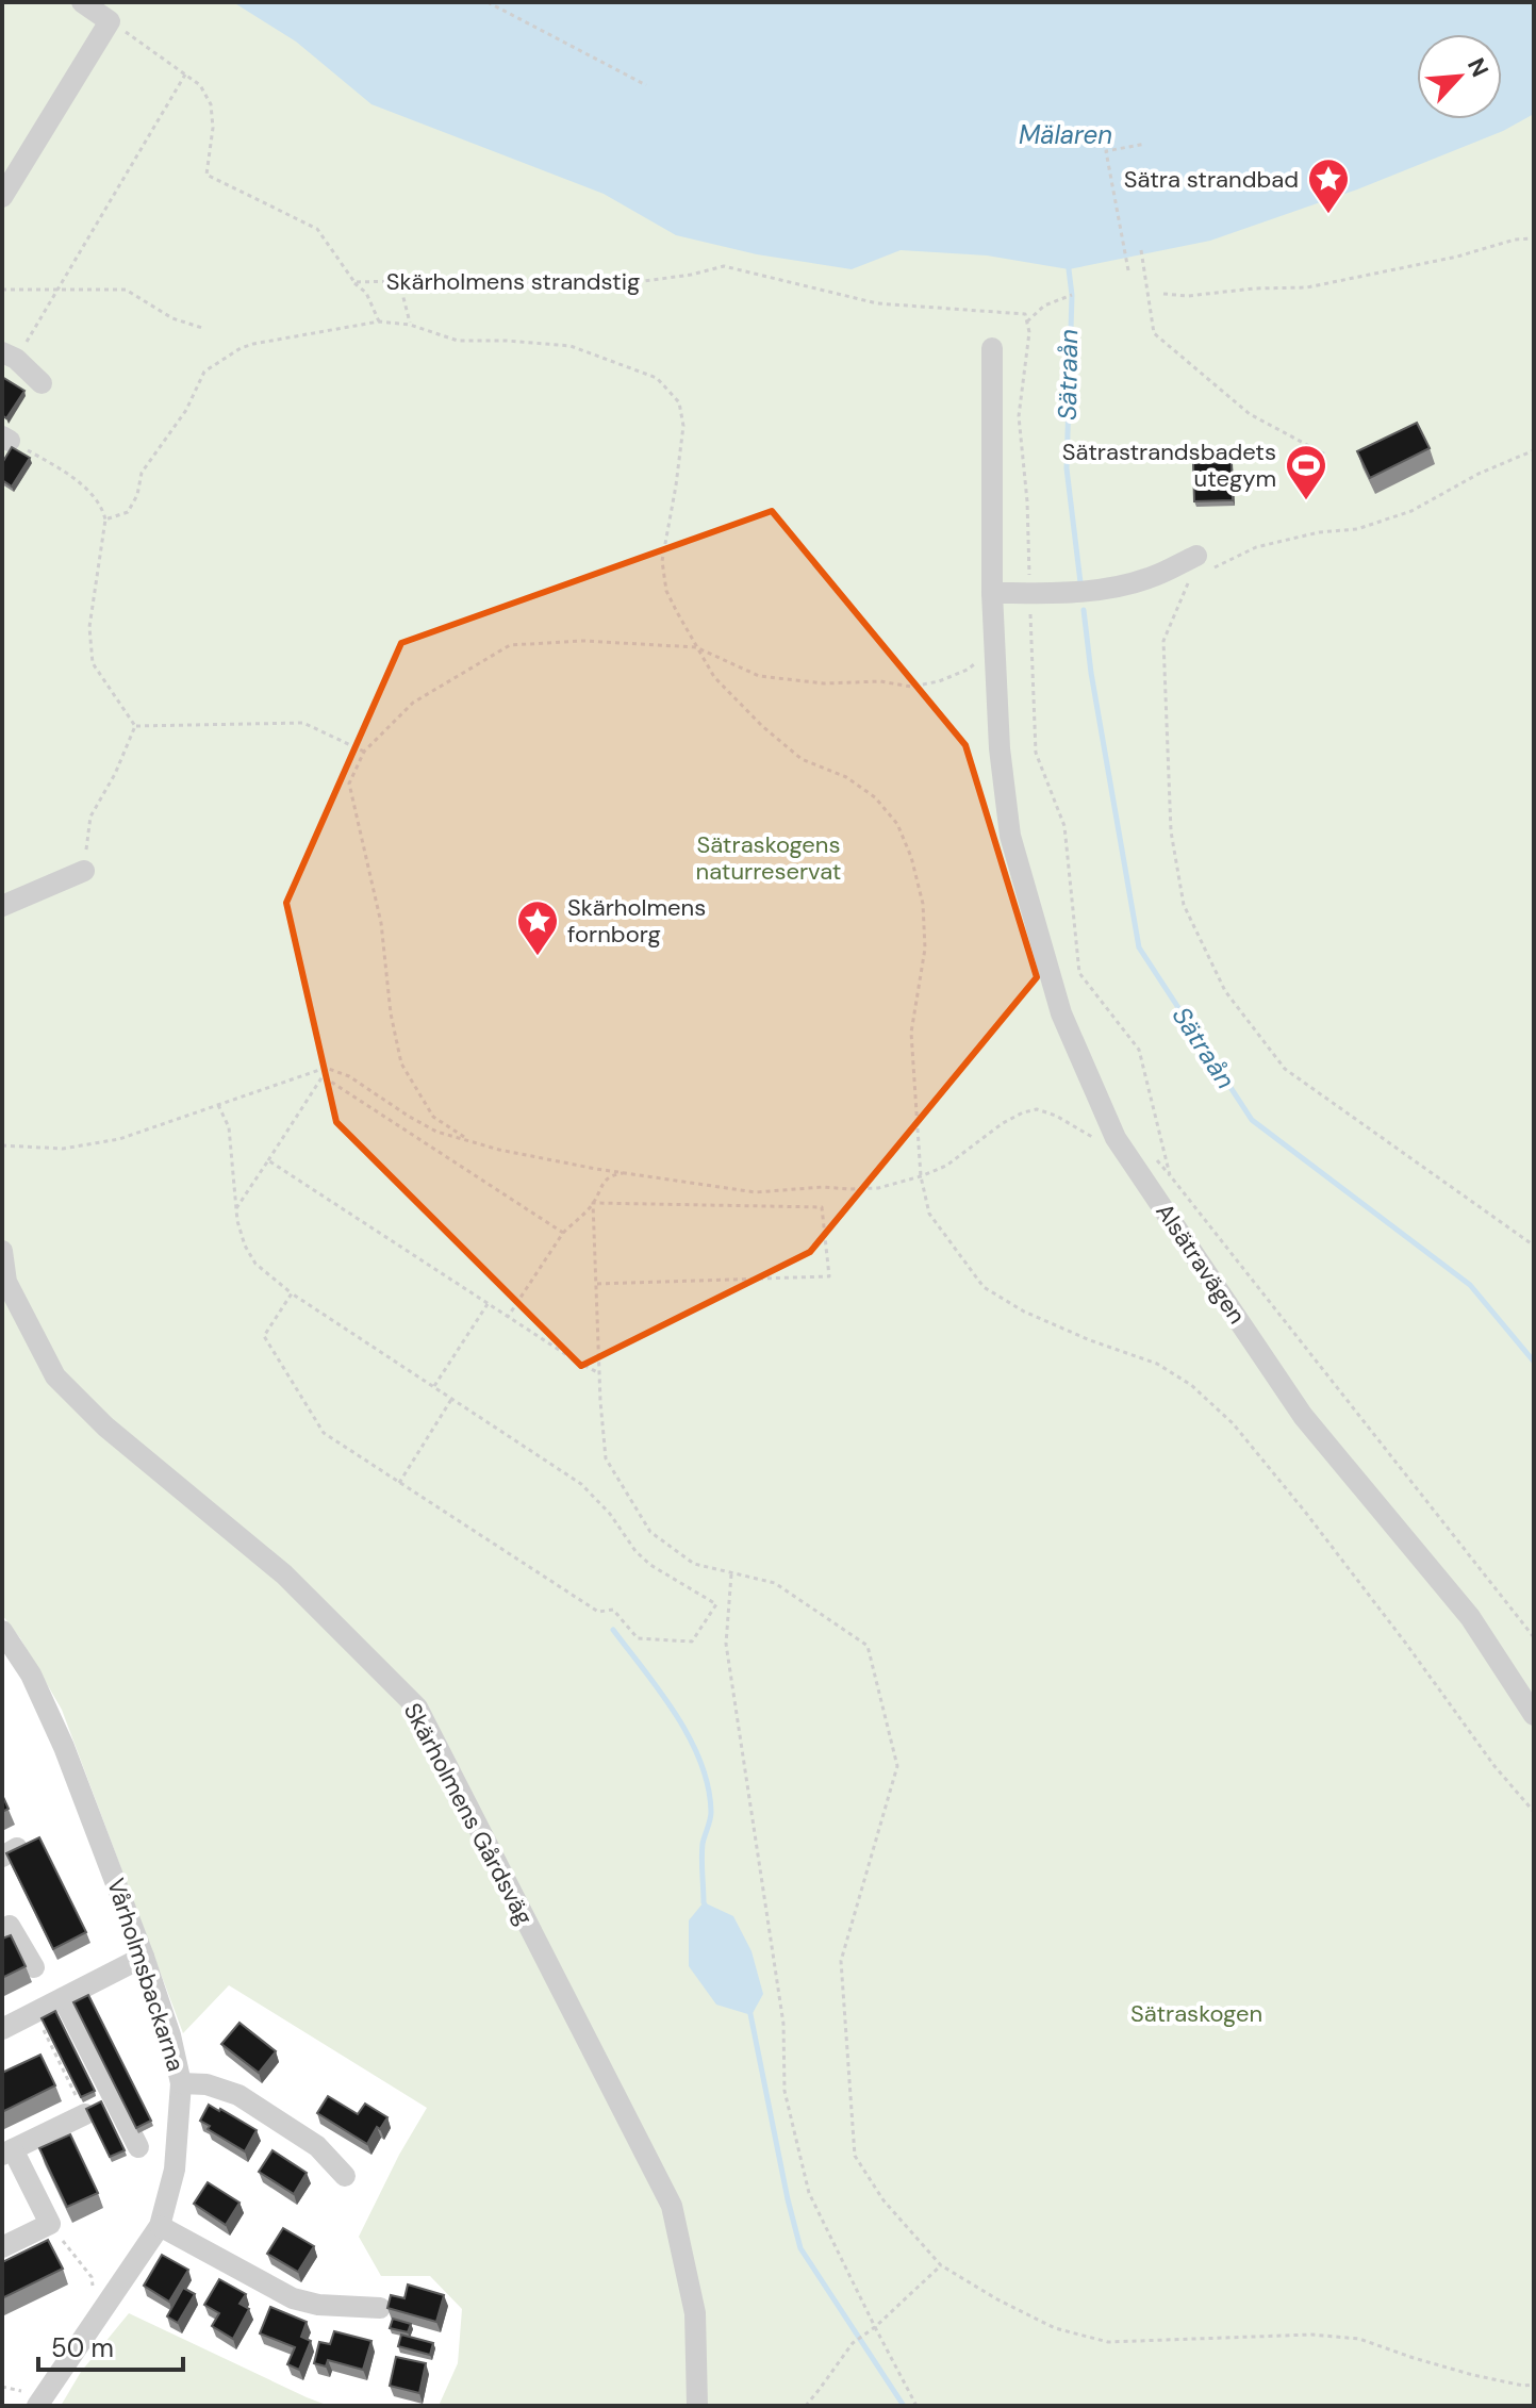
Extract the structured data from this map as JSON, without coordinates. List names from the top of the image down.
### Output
{
  "streets": {
    "street": ["Alsätravägen", "Skärholmens Gårdsväg", "Vårholmsbackarna"],
    "path": ["Skärholmens strandstig"]
  },
  "water": ["Mälaren", "Sätraån"],
  "parks": ["Sätraskogens naturreservat", "Sätraskogen"],
  "places": {
    "place": ["Sätra strandbad", "Skärholmens fornborg"],
    "sports": ["Sätrastrandsbadets utegym"]
  },
  "scale_bar": "50 m",
  "north": "top right"
}
